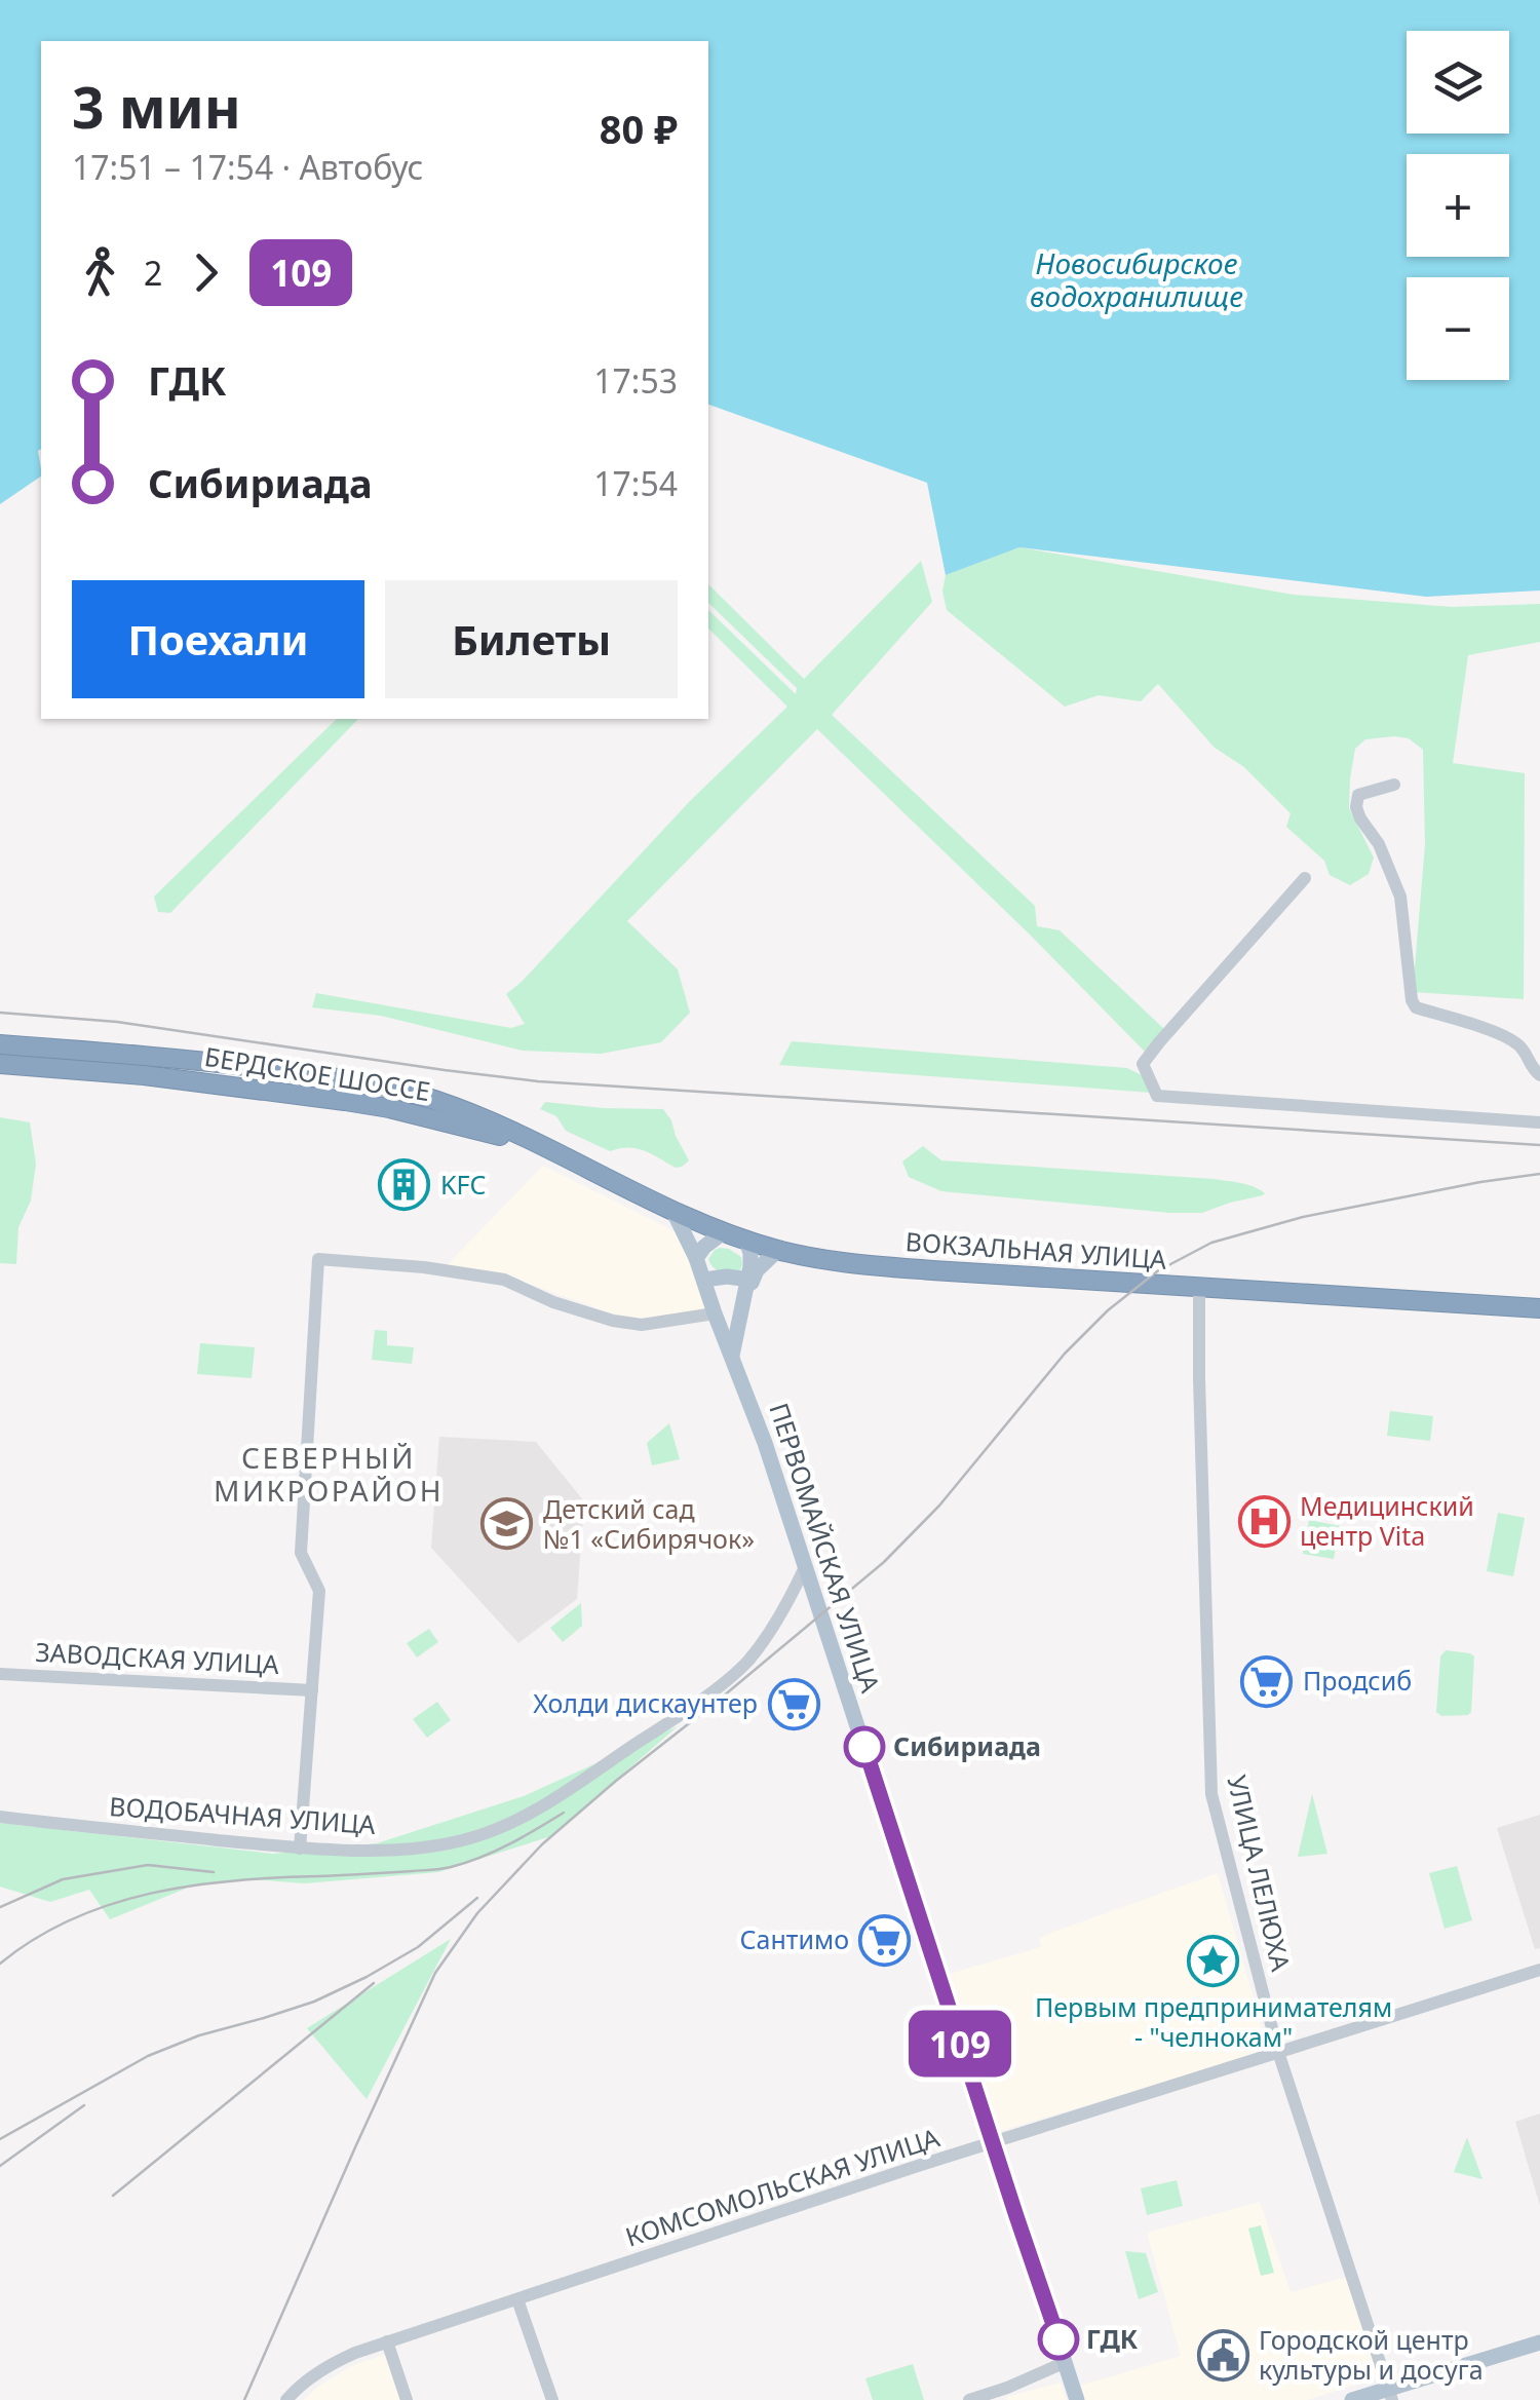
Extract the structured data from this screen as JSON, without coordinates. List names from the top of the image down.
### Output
{
  "streets": {
    "highway": ["БЕРДСКОЕ ШОССЕ", "ВОКЗАЛЬНАЯ УЛИЦА"],
    "main road": ["ПЕРВОМАЙСКАЯ УЛИЦА"],
    "street": [
      "ЗАВОДСКАЯ УЛИЦА",
      "ВОДОБАЧНАЯ УЛИЦА",
      "УЛИЦА ЛЕЛЮХА",
      "КОМСОМОЛЬСКАЯ УЛИЦА"
    ]
  },
  "crossings": [
    ["БЕРДСКОЕ ШОССЕ", "ВОКЗАЛЬНАЯ УЛИЦА"],
    ["ВОКЗАЛЬНАЯ УЛИЦА", "ПЕРВОМАЙСКАЯ УЛИЦА"],
    ["ВОКЗАЛЬНАЯ УЛИЦА", "УЛИЦА ЛЕЛЮХА"],
    ["ПЕРВОМАЙСКАЯ УЛИЦА", "ВОДОБАЧНАЯ УЛИЦА"],
    ["ПЕРВОМАЙСКАЯ УЛИЦА", "КОМСОМОЛЬСКАЯ УЛИЦА"],
    ["УЛИЦА ЛЕЛЮХА", "КОМСОМОЛЬСКАЯ УЛИЦА"]
  ],
  "districts": ["СЕВЕРНЫЙ МИКРОРАЙОН"],
  "water": ["Новосибирское водохранилище"],
  "places": {
    "building": ["KFC"],
    "hospital": ["Медицинский центр Vita"],
    "school or university": ["Детский сад №1 «Сибирячок»"],
    "supermarket": ["Продсиб", "Холди дискаунтер", "Сантимо"],
    "other": ["Сибириада", "ГДК"],
    "place": ["Первым предпринимателям - \"челнокам\""],
    "public building": ["Городской центр культуры и досуга"]
  },
  "lines": ["bus line 109"],
  "page": {
    "on_map": "109",
    "map_buttons": ["+", "−"],
    "heading": ["3 мин", "17:51 – 17:54 · Автобус", "80 ₽"],
    "legs": ["2", "109"],
    "list": [
      {
        "name": "ГДК",
        "value": "17:53"
      },
      {
        "name": "Сибириада",
        "value": "17:54"
      }
    ],
    "buttons": ["Поехали", "Билеты"]
  }
}
